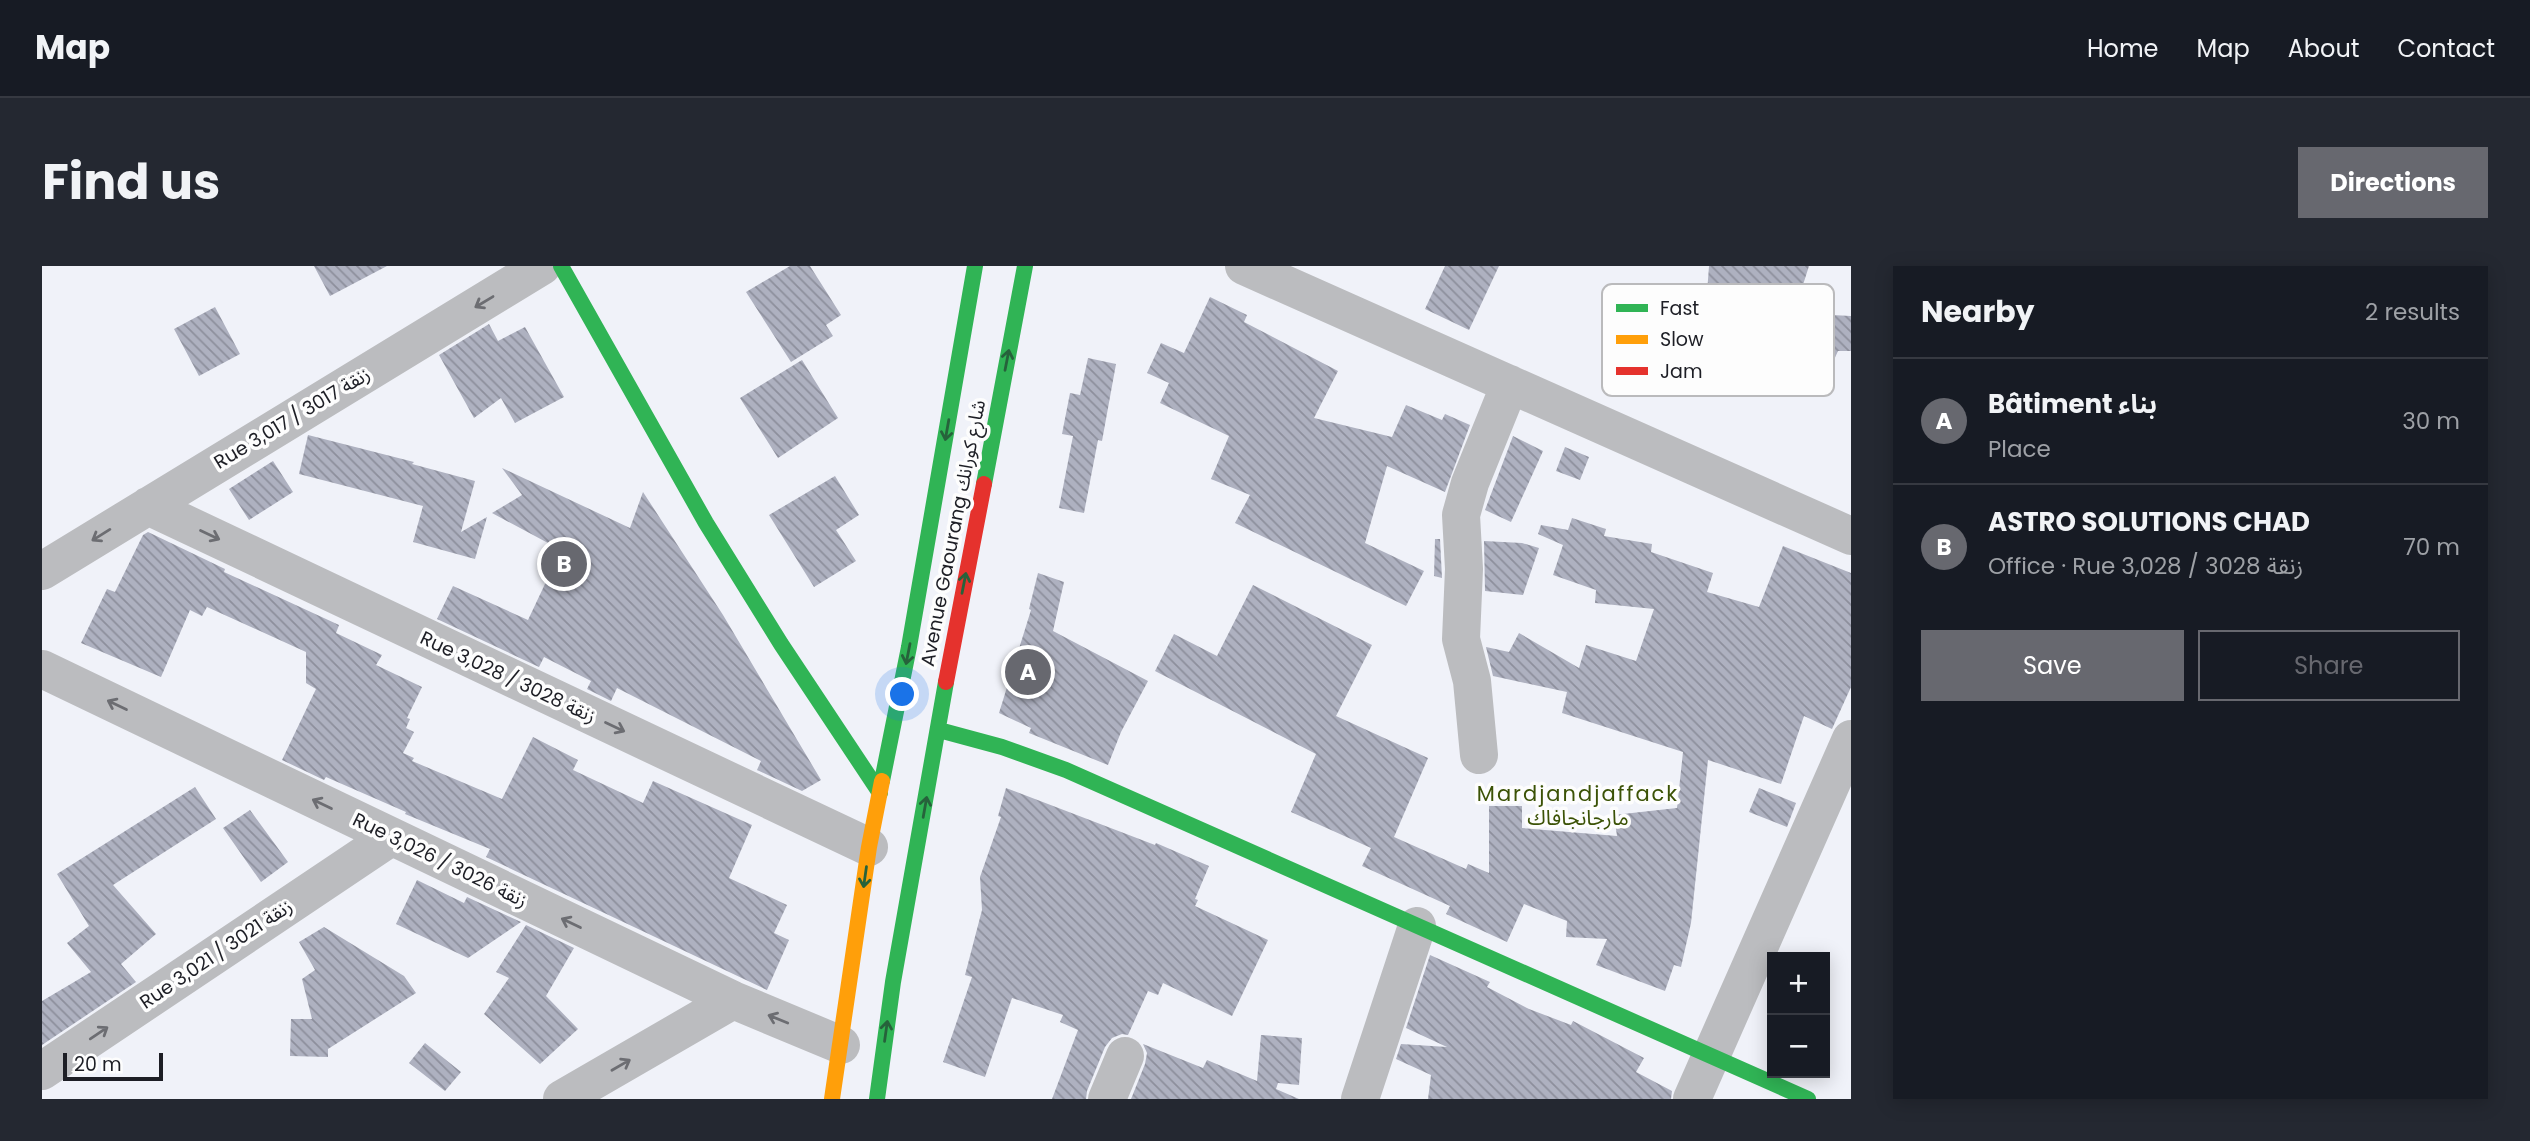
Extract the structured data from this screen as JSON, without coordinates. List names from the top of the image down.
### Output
{
  "streets": {
    "main road": ["Avenue Gaourang شارع كورانك"],
    "street": [
      "Rue 3,017 / زنقة 3017",
      "Rue 3,028 / زنقة 3028",
      "Rue 3,026 / زنقة 3026",
      "Rue 3,021 / زنقة 3021"
    ]
  },
  "crossings": [
    ["Rue 3,017 / زنقة 3017", "Rue 3,028 / زنقة 3028"],
    ["Avenue Gaourang شارع كورانك", "Rue 3,028 / زنقة 3028"],
    ["Avenue Gaourang شارع كورانك", "Rue 3,026 / زنقة 3026"],
    ["Rue 3,026 / زنقة 3026", "Rue 3,021 / زنقة 3021"]
  ],
  "one_way": [
    "Rue 3,017 / زنقة 3017",
    "Rue 3,028 / زنقة 3028",
    "Rue 3,026 / زنقة 3026",
    "Rue 3,021 / زنقة 3021"
  ],
  "districts": ["Mardjandjaffack مارجانجافاك"],
  "legend": ["Fast", "Slow", "Jam"],
  "scale_bar": "20 m",
  "page": {
    "header": "Map",
    "nav": [
      "Home",
      "Map",
      "About",
      "Contact"
    ],
    "title": "Find us",
    "buttons": [
      "Directions",
      ["Save", "Share"]
    ],
    "heading": ["Nearby", "2 results"],
    "list": [
      {
        "mark": "A",
        "name": "Bâtiment بناء",
        "note": "Place",
        "value": "30 m"
      },
      {
        "mark": "B",
        "name": "ASTRO SOLUTIONS CHAD",
        "note": "Office · Rue 3,028 / زنقة 3028",
        "value": "70 m"
      }
    ],
    "pins": ["B", "A"],
    "map_buttons": ["+", "−"],
    "scale": "20 m"
  }
}
